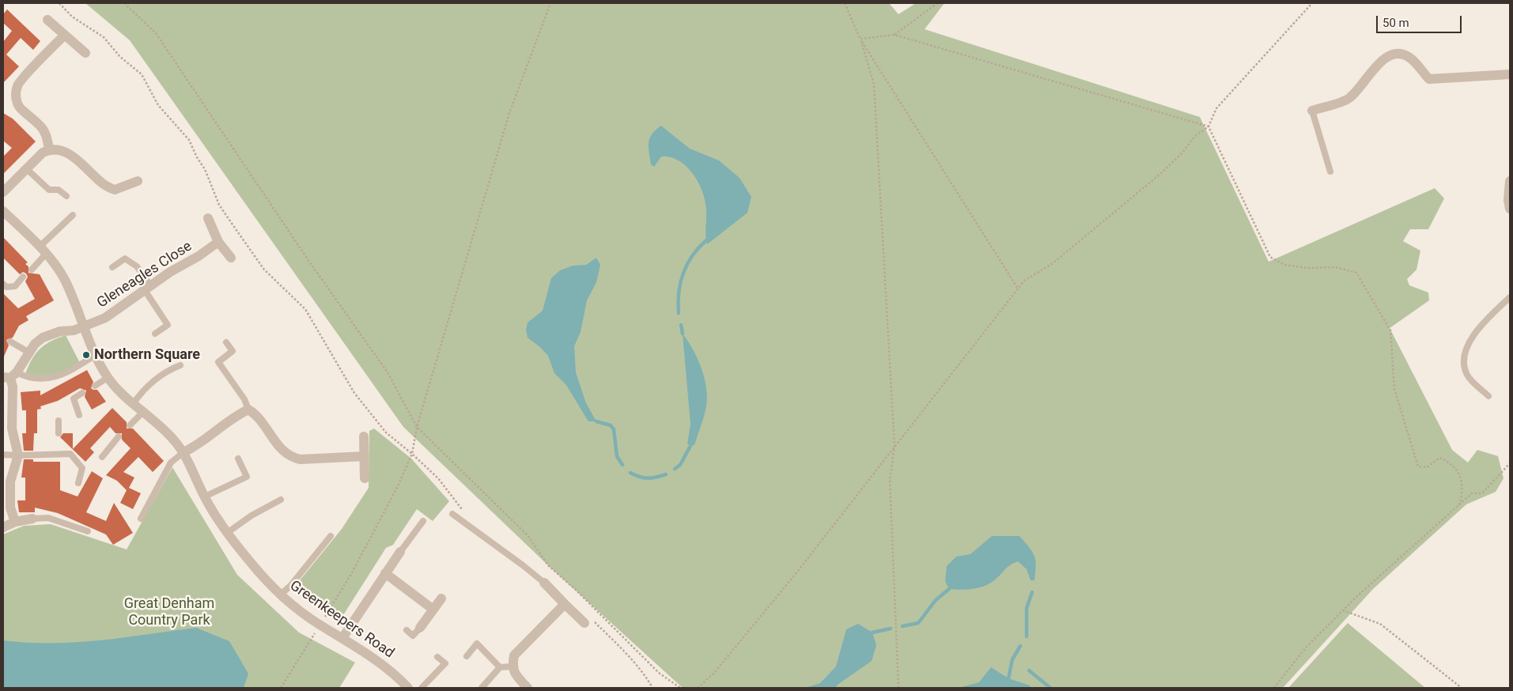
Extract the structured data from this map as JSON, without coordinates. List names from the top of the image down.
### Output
{
  "streets": {
    "street": ["Gleneagles Close", "Greenkeepers Road"]
  },
  "crossings": [
    ["Gleneagles Close", "Greenkeepers Road"]
  ],
  "parks": ["Great Denham Country Park"],
  "places": ["Northern Square"],
  "scale_bar": "50 m"
}
